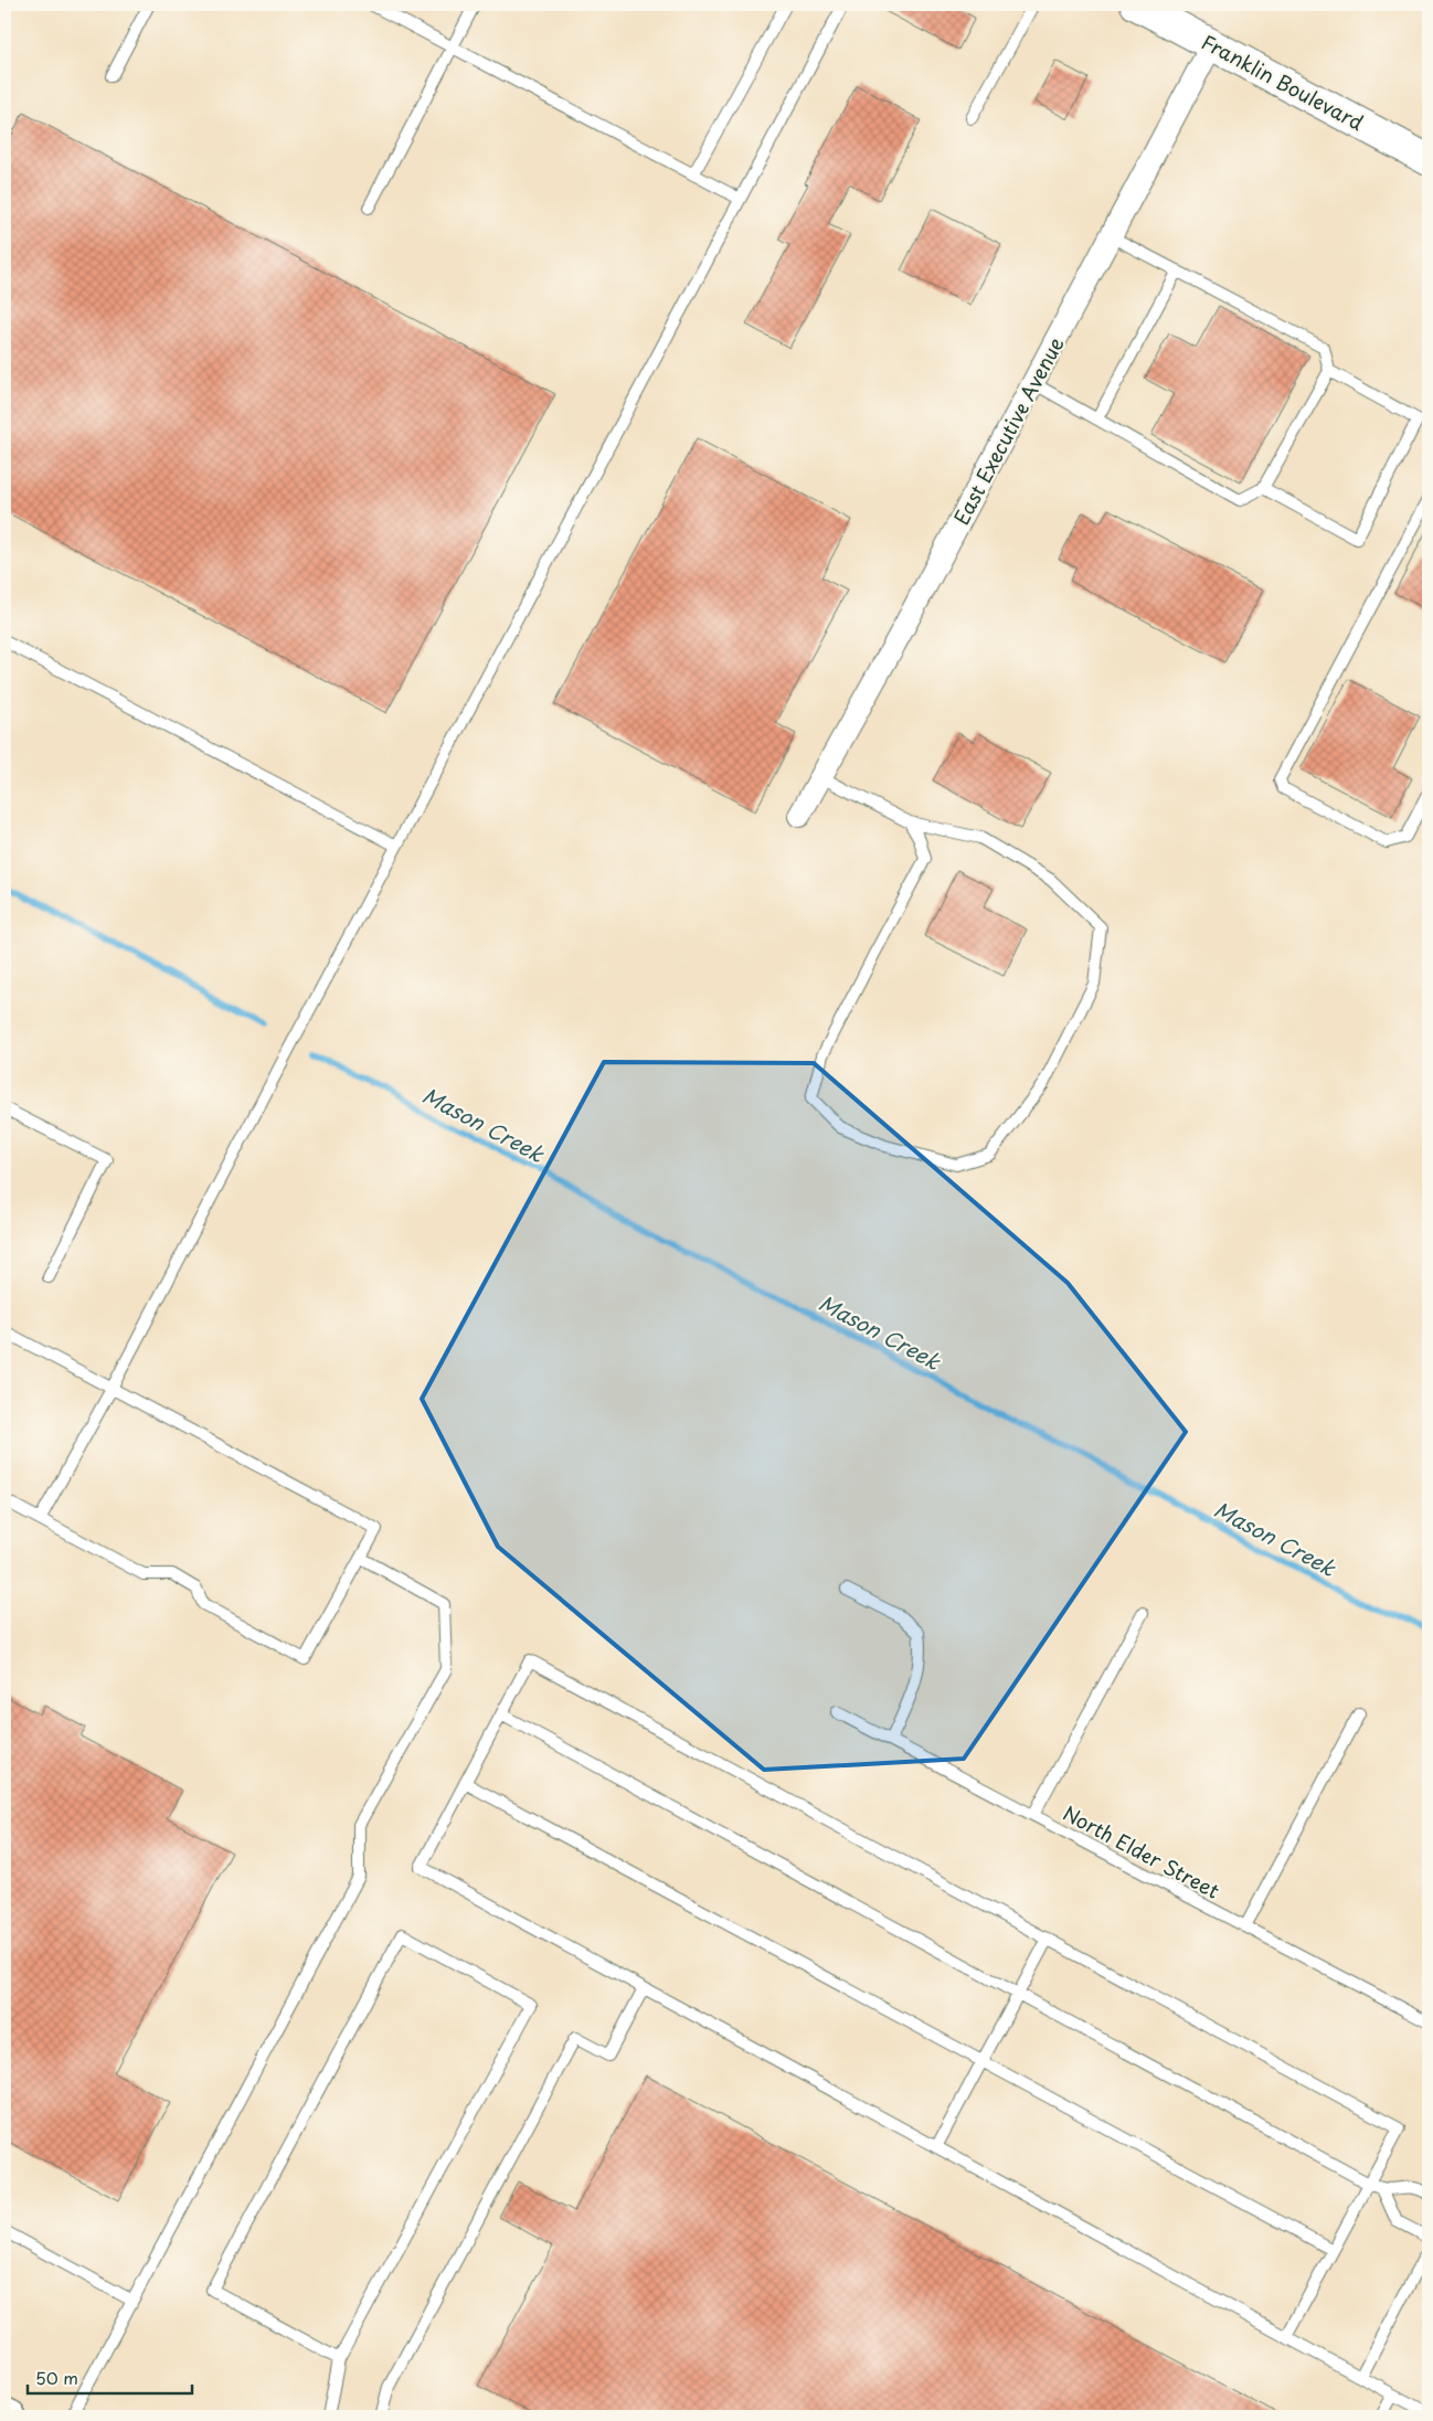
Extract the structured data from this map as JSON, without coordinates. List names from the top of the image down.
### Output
{
  "streets": {
    "main road": ["Franklin Boulevard"],
    "street": ["East Executive Avenue"],
    "lane": ["North Elder Street"]
  },
  "crossings": [
    ["Franklin Boulevard", "East Executive Avenue"]
  ],
  "water": ["Mason Creek"],
  "scale_bar": "50 m"
}
